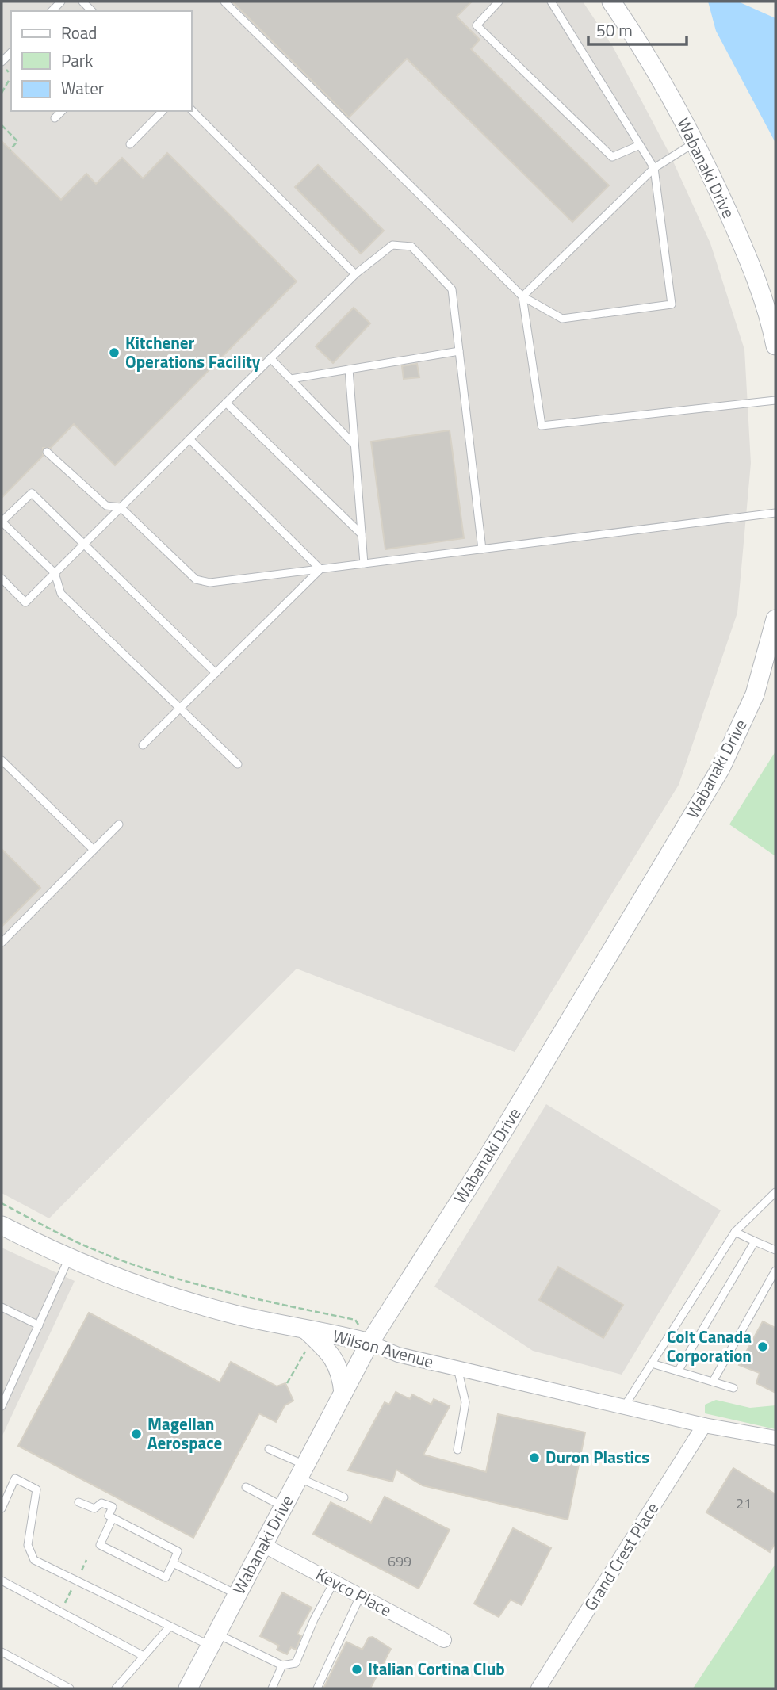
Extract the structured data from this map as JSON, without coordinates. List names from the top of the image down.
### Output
{
  "streets": {
    "street": [
      "Wabanaki Drive",
      "Wilson Avenue",
      "Grand Crest Place",
      "Kevco Place"
    ]
  },
  "crossings": [
    ["Wabanaki Drive", "Wilson Avenue"],
    ["Wabanaki Drive", "Kevco Place"],
    ["Wilson Avenue", "Grand Crest Place"]
  ],
  "places": [
    "Kitchener Operations Facility",
    "Colt Canada Corporation",
    "Magellan Aerospace",
    "Duron Plastics",
    "Italian Cortina Club"
  ],
  "house_numbers": ["21", "699"],
  "legend": ["Road", "Park", "Water"],
  "scale_bar": "50 m"
}
